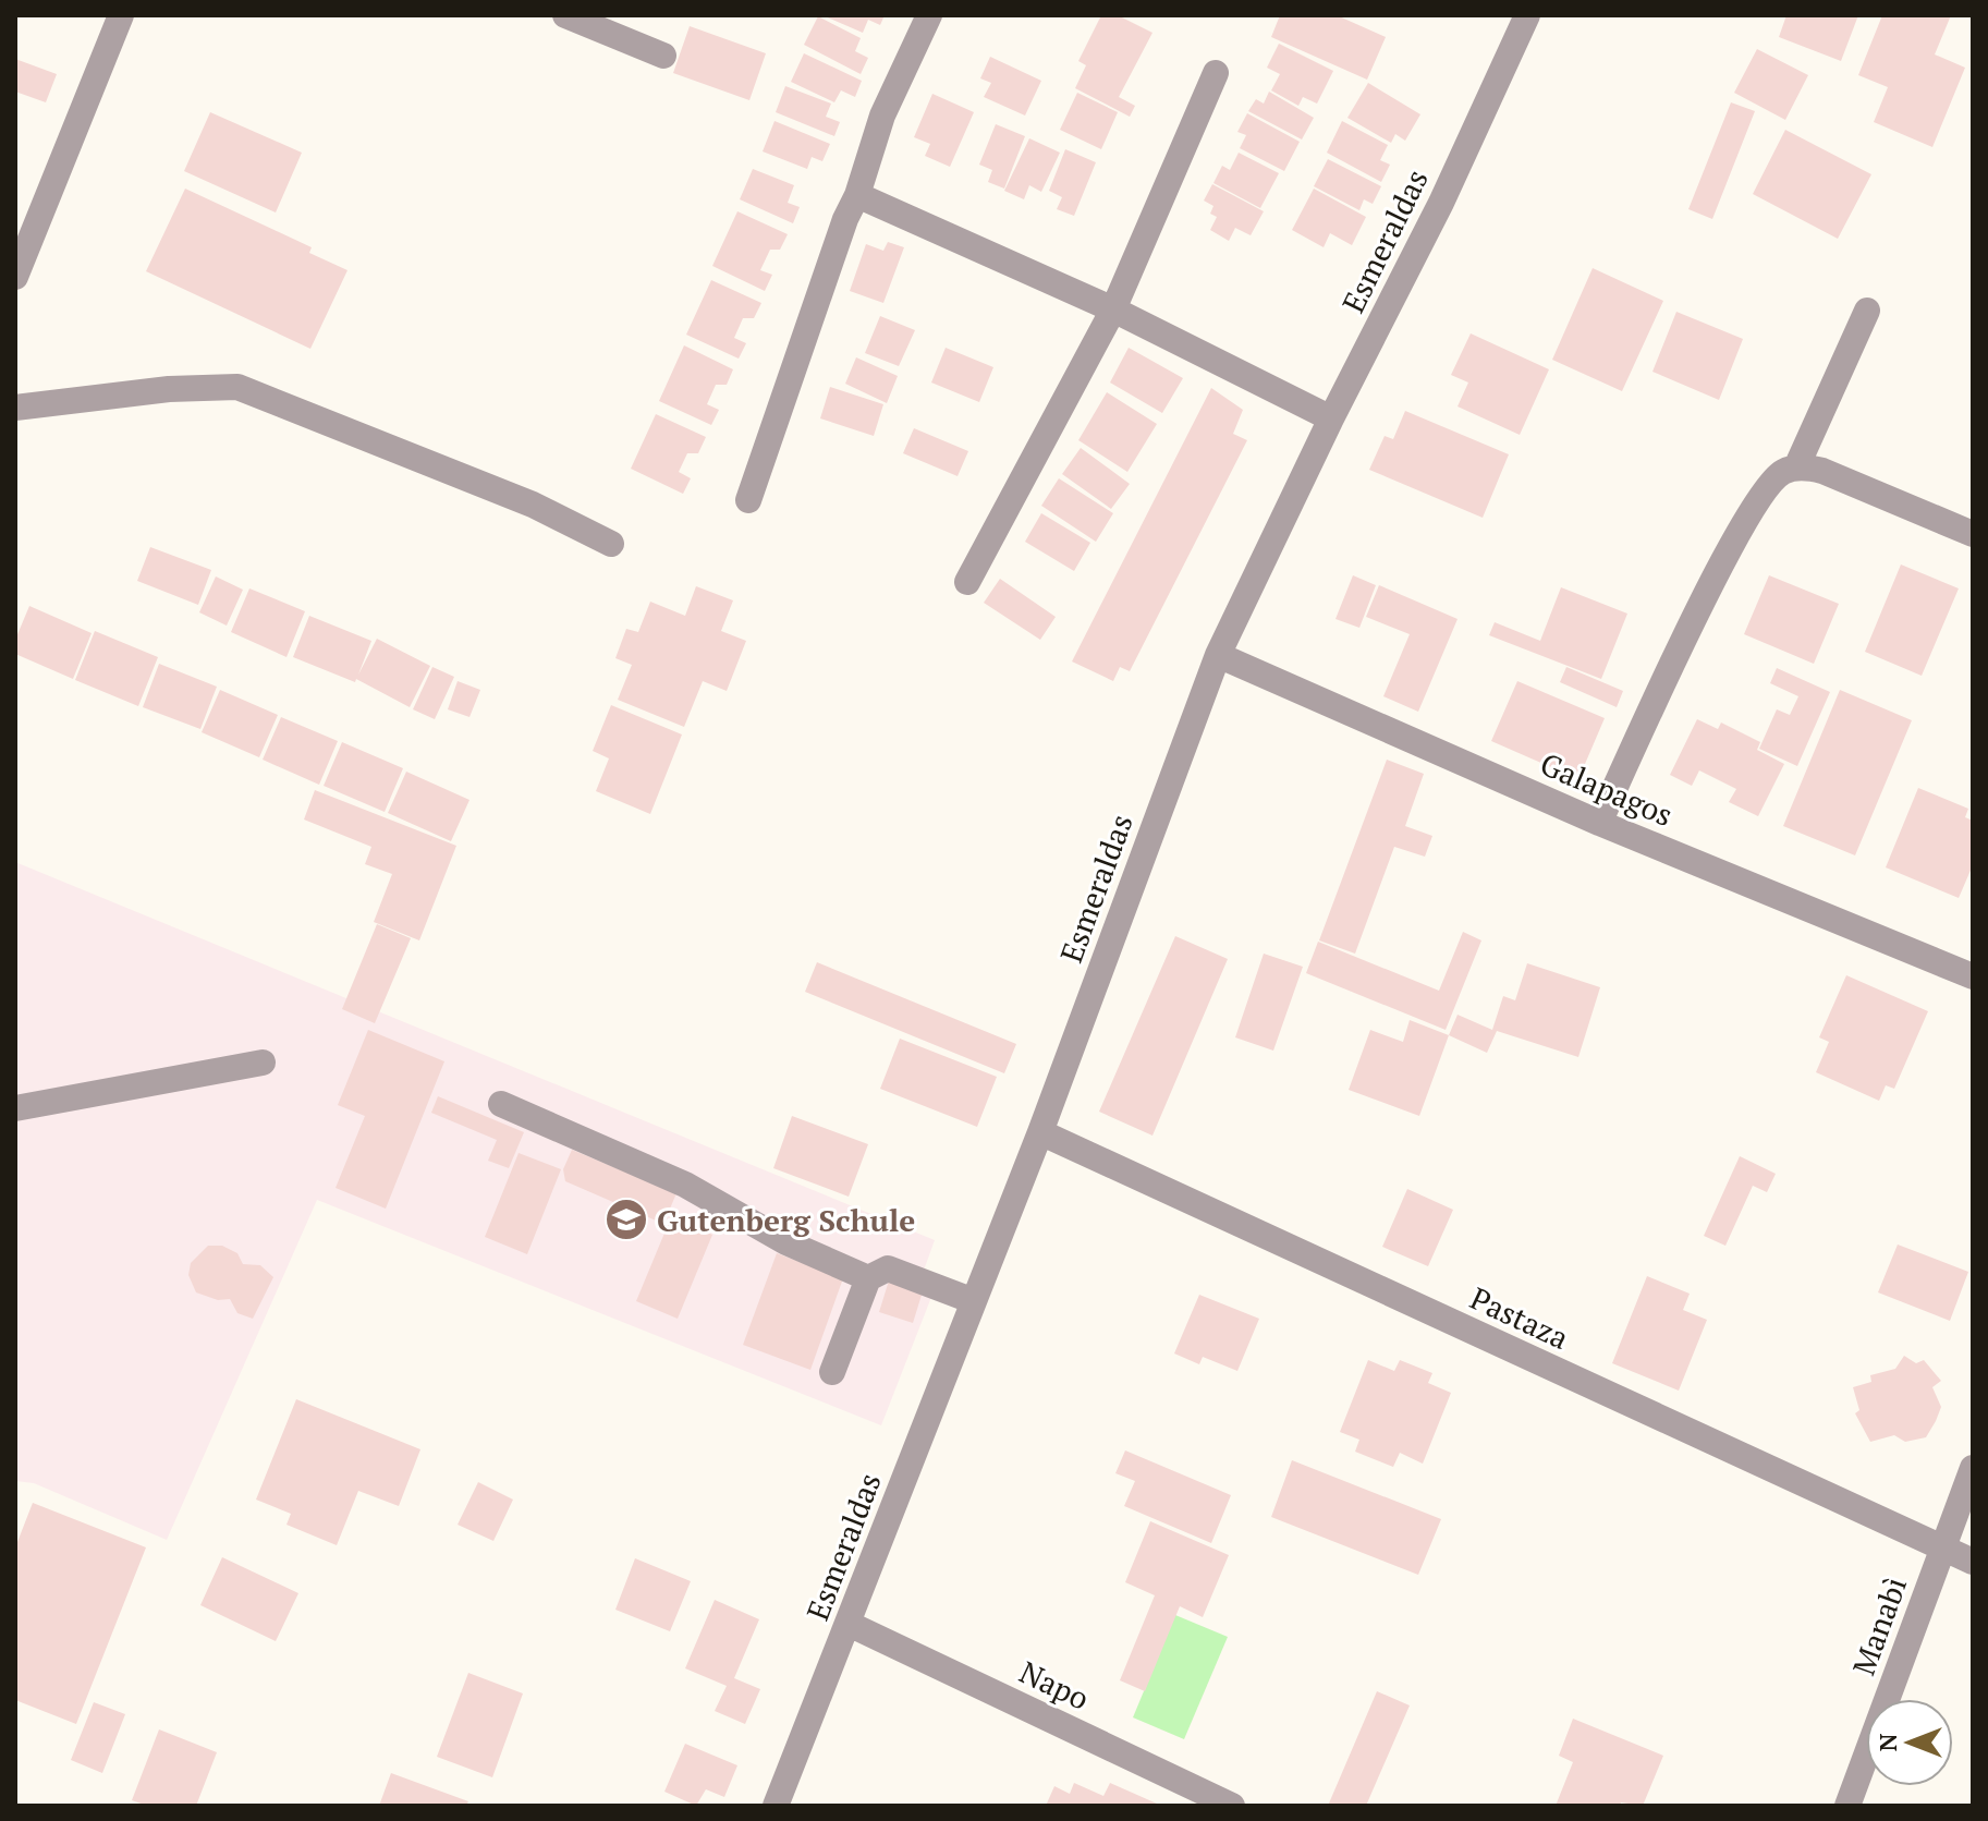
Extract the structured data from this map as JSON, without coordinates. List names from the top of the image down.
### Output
{
  "streets": {
    "street": [
      "Esmeraldas",
      "Galapagos",
      "Pastaza",
      "Manabì",
      "Napo"
    ]
  },
  "crossings": [
    ["Esmeraldas", "Galapagos"],
    ["Esmeraldas", "Pastaza"],
    ["Esmeraldas", "Napo"],
    ["Pastaza", "Manabì"]
  ],
  "places": {
    "school or university": ["Gutenberg Schule"]
  },
  "north": "left"
}
